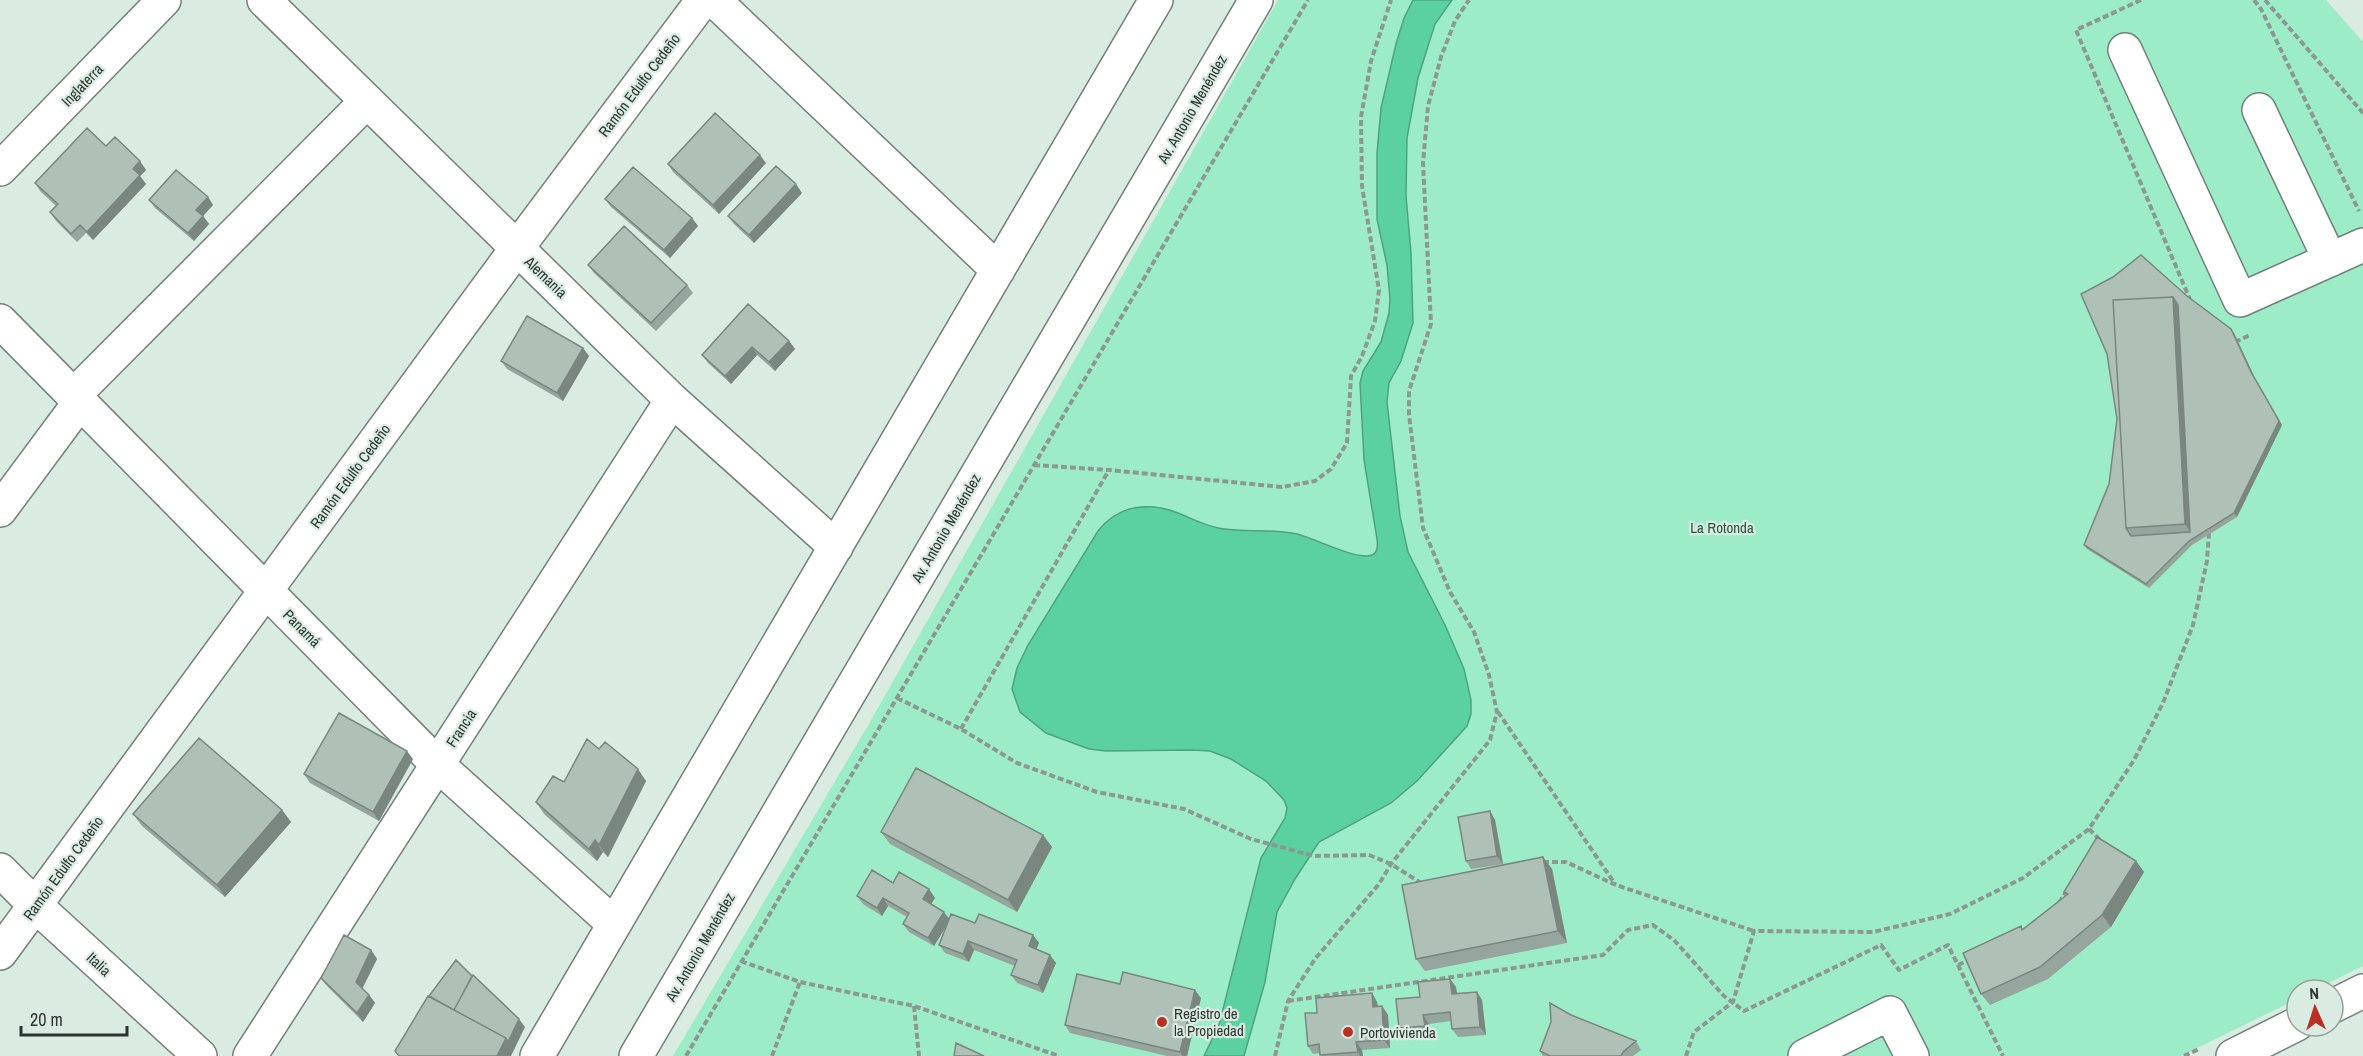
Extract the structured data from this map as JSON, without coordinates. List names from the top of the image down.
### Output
{
  "streets": {
    "street": [
      "Inglaterra",
      "Ramón Edulfo Cedeño",
      "Av. Antonio Menéndez",
      "Alemania",
      "Panamá",
      "Francia",
      "Italia"
    ]
  },
  "crossings": [
    ["Ramón Edulfo Cedeño", "Alemania"],
    ["Ramón Edulfo Cedeño", "Panamá"],
    ["Ramón Edulfo Cedeño", "Italia"],
    ["Alemania", "Francia"],
    ["Panamá", "Francia"]
  ],
  "parks": ["La Rotonda"],
  "places": ["Registro de la Propiedad", "Portovivienda"],
  "scale_bar": "20 m",
  "north": "top"
}
